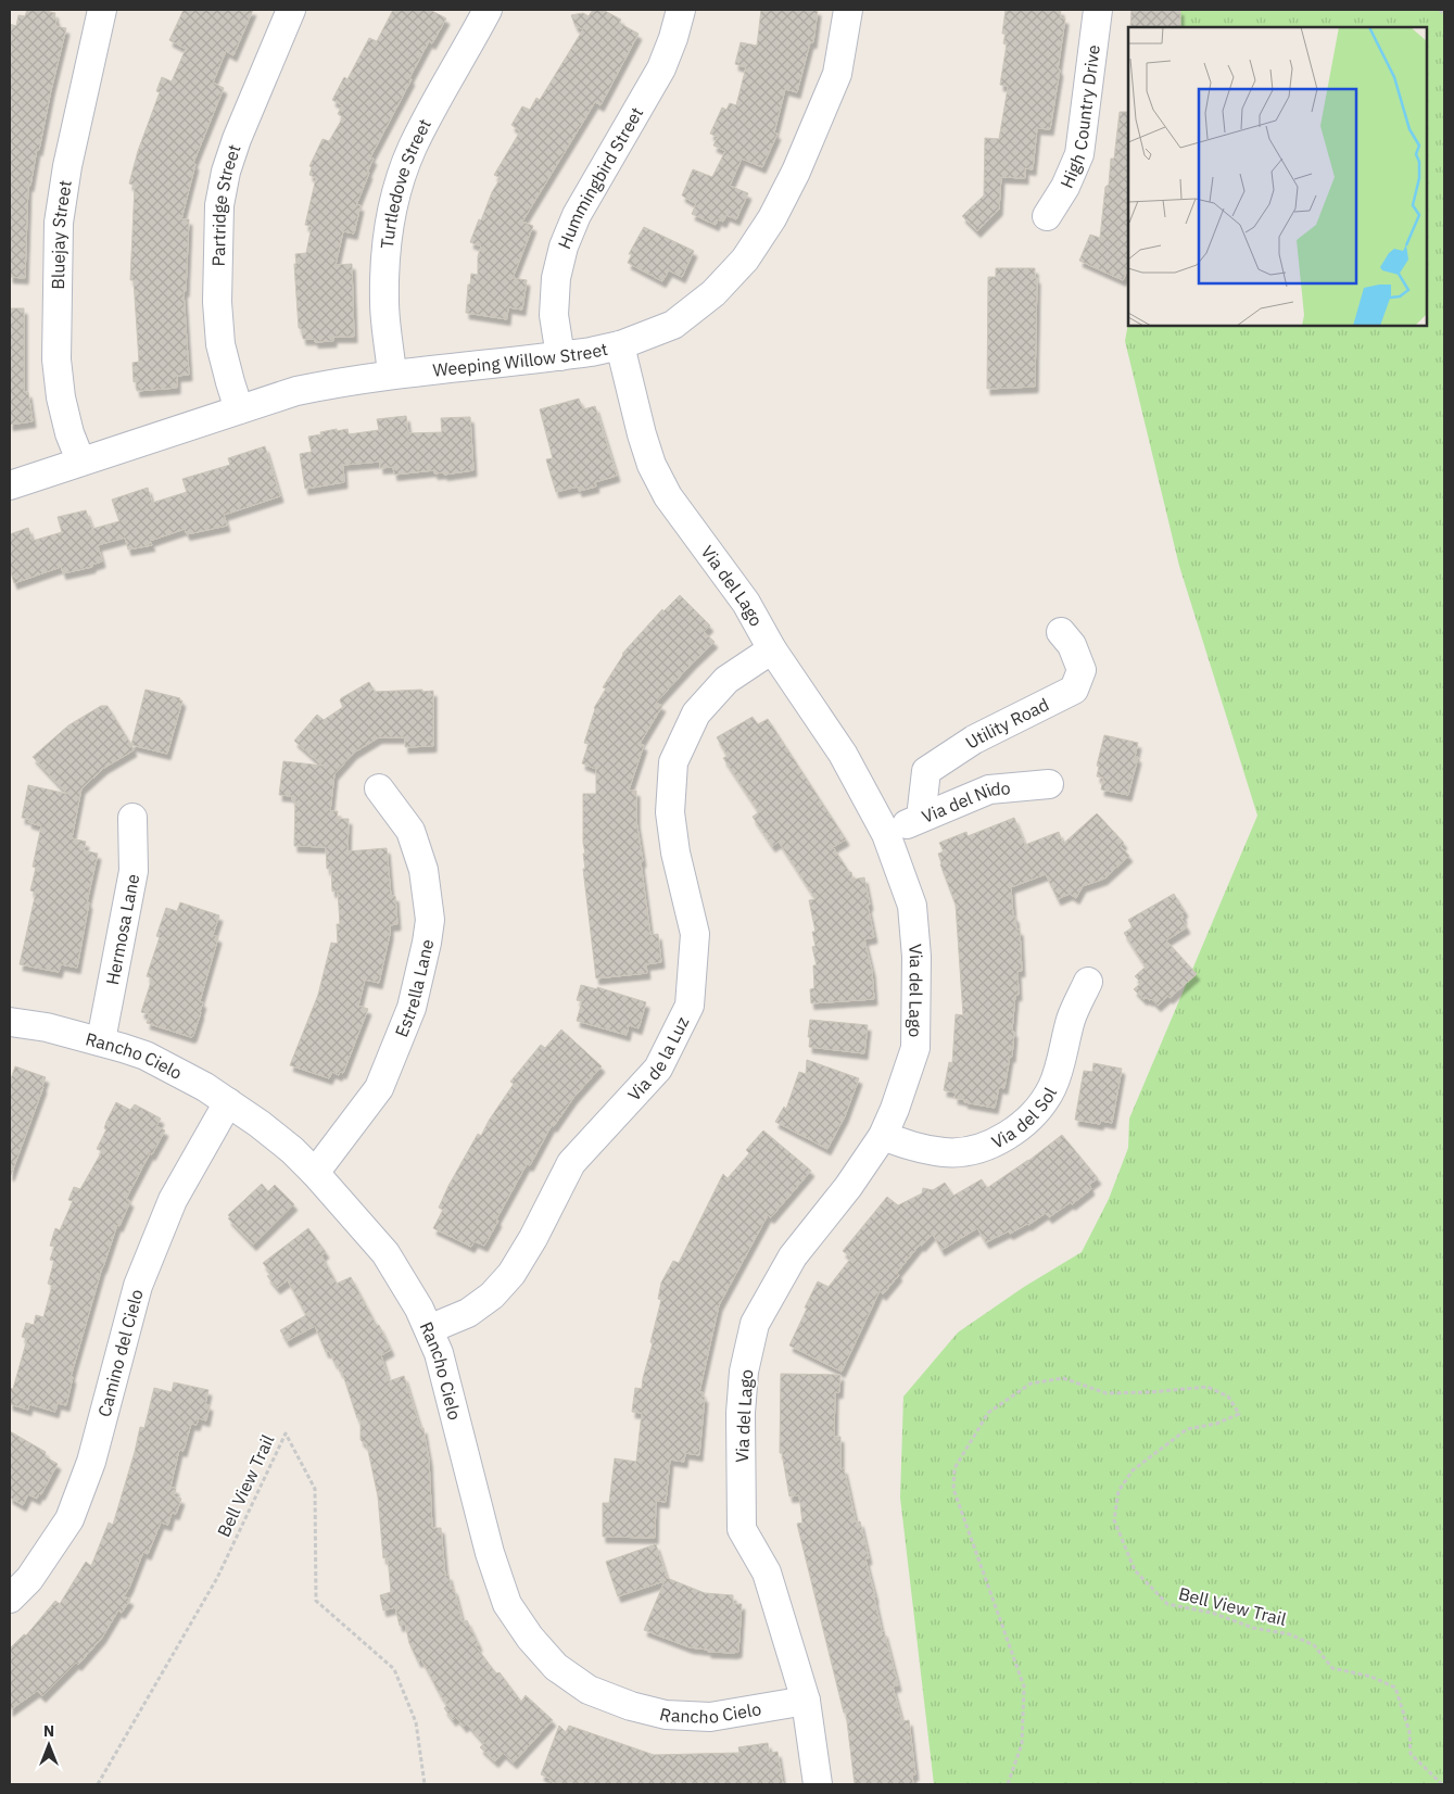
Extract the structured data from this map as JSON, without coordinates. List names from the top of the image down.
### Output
{
  "streets": {
    "street": [
      "High Country Drive",
      "Hummingbird Street",
      "Turtledove Street",
      "Partridge Street",
      "Bluejay Street",
      "Weeping Willow Street",
      "Via del Lago",
      "Utility Road",
      "Via del Nido",
      "Hermosa Lane",
      "Estrella Lane",
      "Rancho Cielo",
      "Via de la Luz",
      "Via del Sol",
      "Camino del Cielo"
    ],
    "path": ["Bell View Trail"]
  },
  "crossings": [
    ["Hummingbird Street", "Weeping Willow Street"],
    ["Turtledove Street", "Weeping Willow Street"],
    ["Partridge Street", "Weeping Willow Street"],
    ["Bluejay Street", "Weeping Willow Street"],
    ["Weeping Willow Street", "Via del Lago"],
    ["Via del Lago", "Via del Nido"],
    ["Via del Lago", "Rancho Cielo"],
    ["Via del Lago", "Via de la Luz"],
    ["Via del Lago", "Via del Sol"],
    ["Utility Road", "Via del Nido"],
    ["Hermosa Lane", "Rancho Cielo"],
    ["Estrella Lane", "Rancho Cielo"],
    ["Rancho Cielo", "Via de la Luz"],
    ["Rancho Cielo", "Camino del Cielo"]
  ],
  "north": "top"
}
